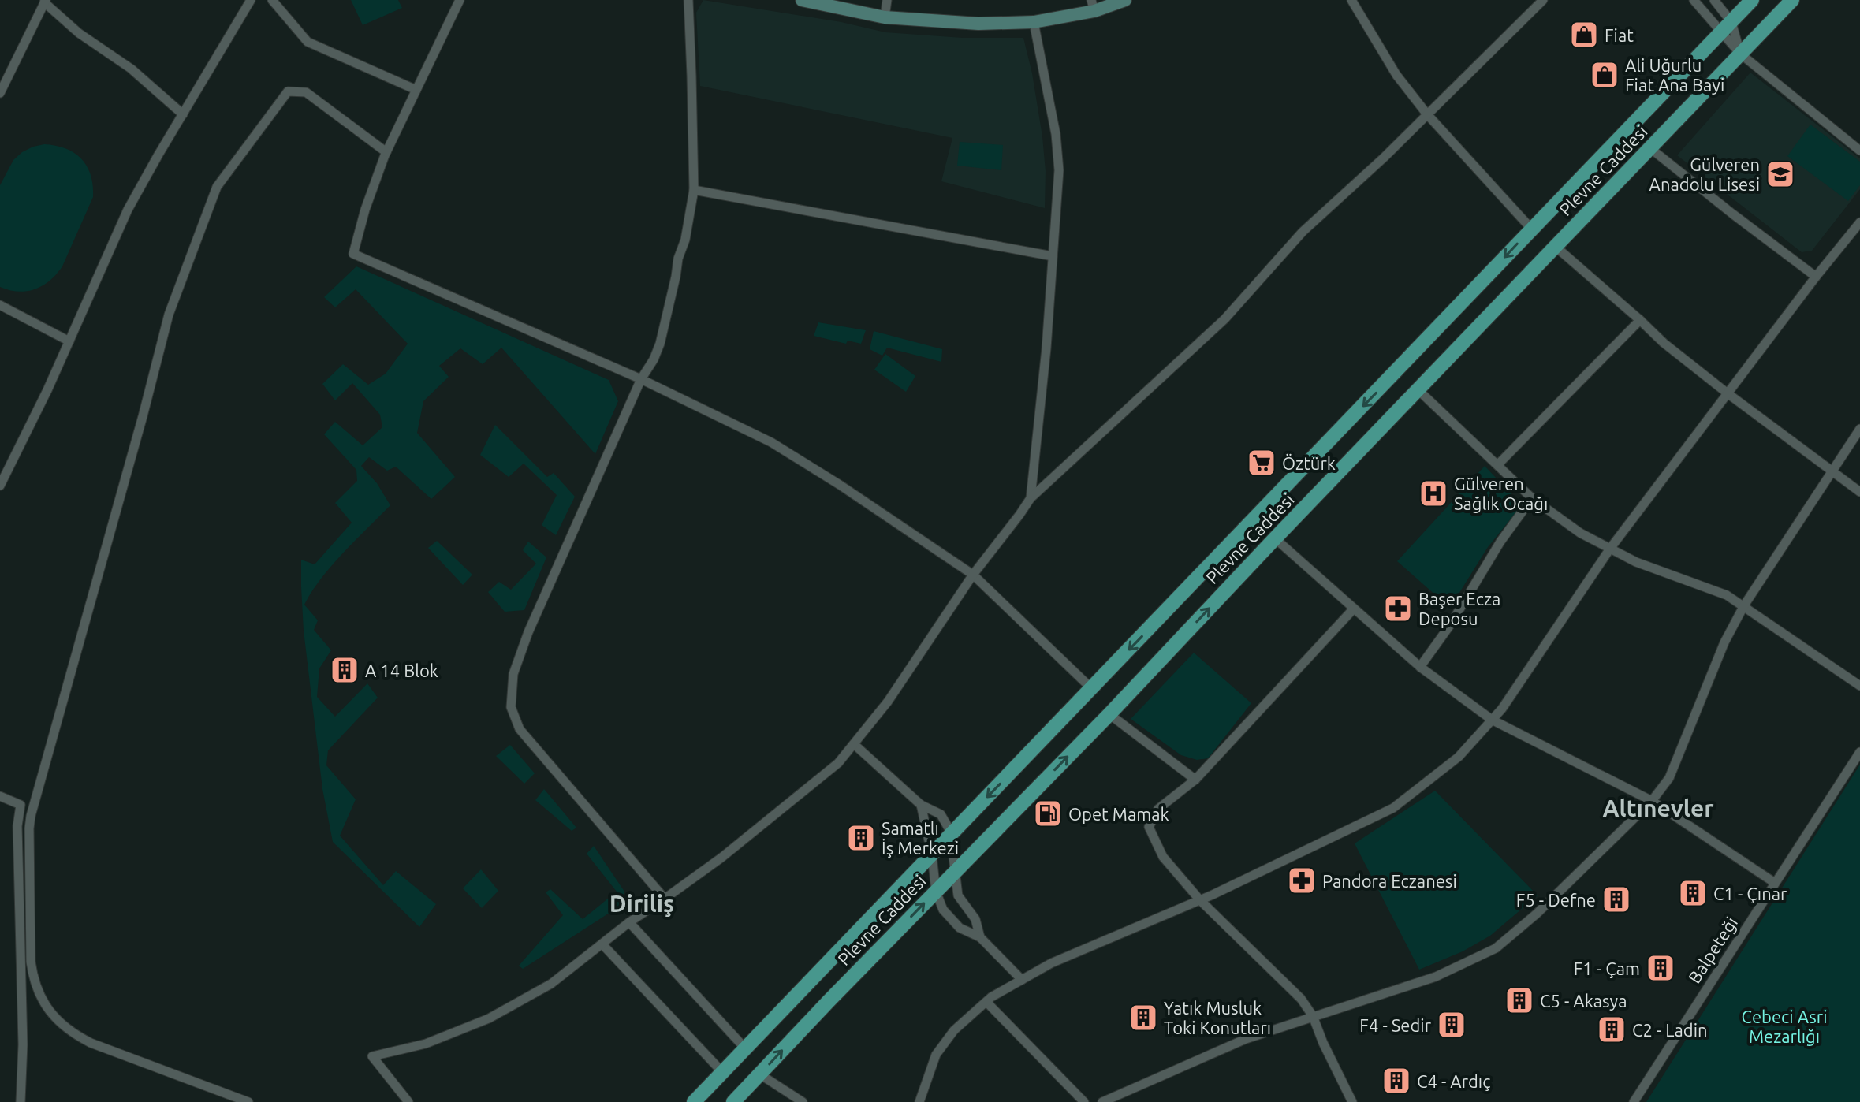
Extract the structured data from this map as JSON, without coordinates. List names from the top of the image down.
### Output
{
  "streets": {
    "main road": ["Plevne Caddesi"],
    "street": ["Balpeteği"]
  },
  "districts": ["Altınevler", "Diriliş"],
  "parks": ["Cebeci Asri Mezarlığı"],
  "places": {
    "shop": ["Fiat", "Ali Uğurlu Fiat Ana Bayi"],
    "school or university": ["Gülveren Anadolu Lisesi"],
    "supermarket": ["Öztürk"],
    "hospital": ["Gülveren Sağlık Ocağı"],
    "pharmacy": ["Başer Ecza Deposu", "Pandora Eczanesi"],
    "building": [
      "A 14 Blok",
      "Samatlı İş Merkezi",
      "C1 - Çınar",
      "F5 - Defne",
      "F1 - Çam",
      "C5 - Akasya",
      "Yatık Musluk Toki Konutları",
      "F4 - Sedir",
      "C2 - Ladin",
      "C4 - Ardıç"
    ],
    "fuel station": ["Opet Mamak"]
  }
}
